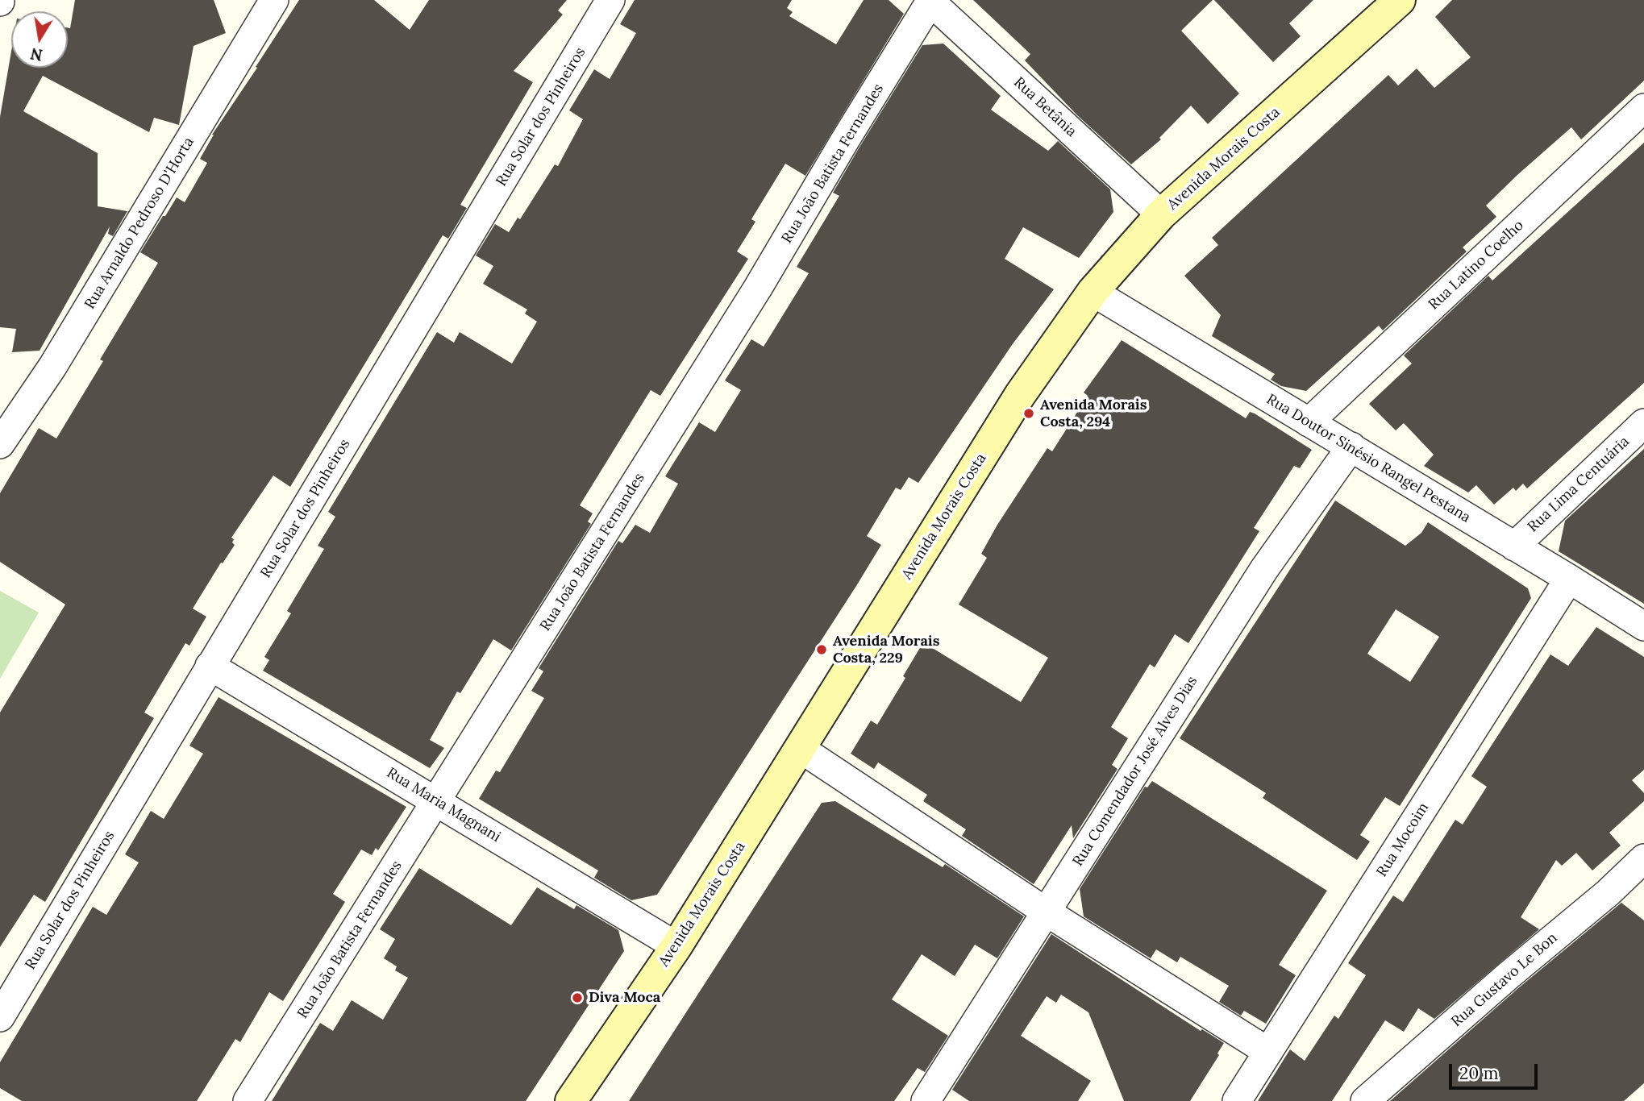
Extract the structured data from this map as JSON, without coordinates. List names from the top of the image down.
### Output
{
  "streets": {
    "street": [
      "Rua Betânia",
      "Rua Solar dos Pinheiros",
      "Avenida Morais Costa",
      "Rua João Batista Fernandes",
      "Rua Arnaldo Pedroso D'Horta",
      "Rua Latino Coelho",
      "Rua Doutor Sinésio Rangel Pestana",
      "Rua Lima Centuária",
      "Rua Comendador José Alves Dias",
      "Rua Maria Magnani",
      "Rua Mocoim",
      "Rua Gustavo Le Bon"
    ]
  },
  "crossings": [
    ["Rua Betânia", "Avenida Morais Costa"],
    ["Rua Betânia", "Rua João Batista Fernandes"],
    ["Rua Solar dos Pinheiros", "Rua Maria Magnani"],
    ["Avenida Morais Costa", "Rua Doutor Sinésio Rangel Pestana"],
    ["Avenida Morais Costa", "Rua Maria Magnani"],
    ["Rua João Batista Fernandes", "Rua Maria Magnani"],
    ["Rua Latino Coelho", "Rua Doutor Sinésio Rangel Pestana"],
    ["Rua Doutor Sinésio Rangel Pestana", "Rua Lima Centuária"],
    ["Rua Doutor Sinésio Rangel Pestana", "Rua Comendador José Alves Dias"],
    ["Rua Doutor Sinésio Rangel Pestana", "Rua Mocoim"]
  ],
  "places": ["Avenida Morais Costa, 294", "Avenida Morais Costa, 229", "Diva Moca"],
  "scale_bar": "20 m",
  "north": "bottom"
}
